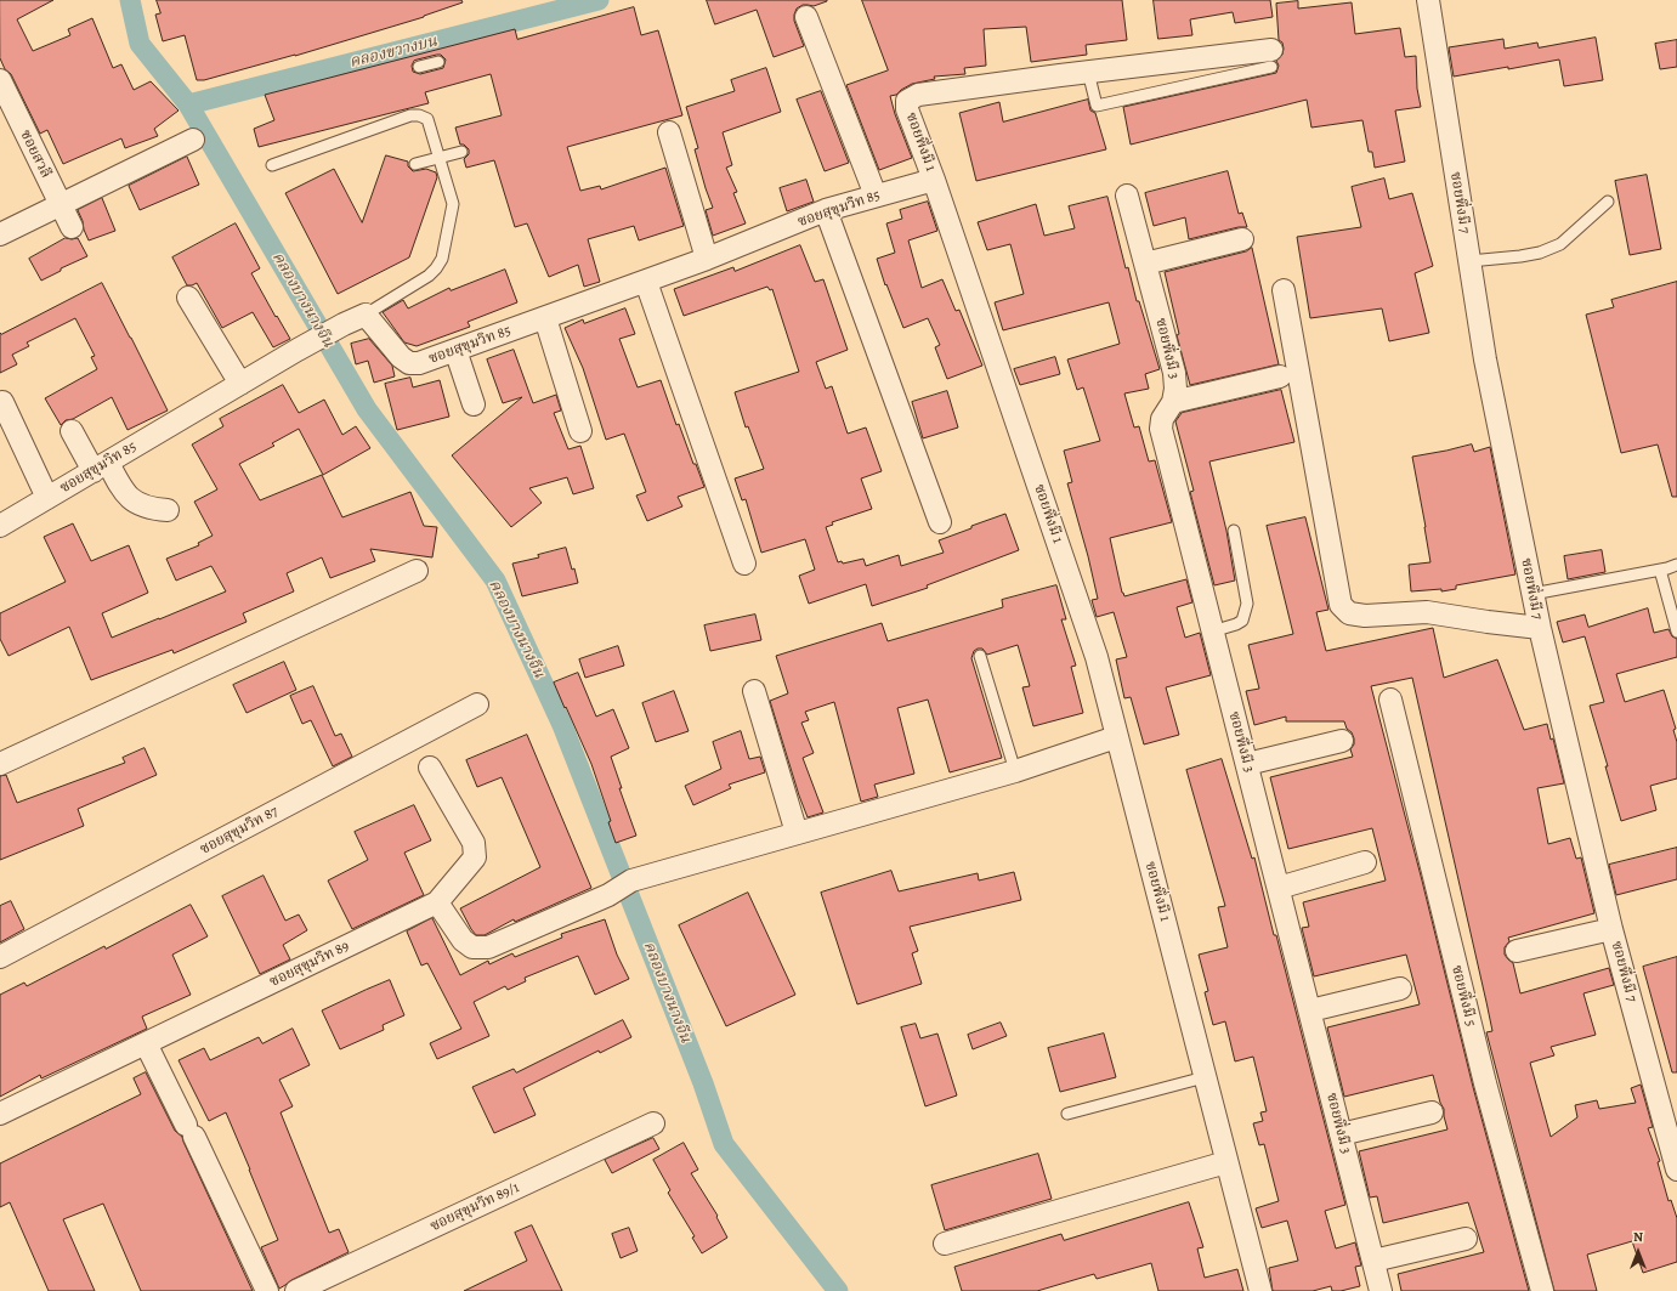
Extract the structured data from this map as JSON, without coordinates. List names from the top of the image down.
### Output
{
  "streets": {
    "street": [
      "ซอยพึ่งมี 1",
      "ซอยสวลี",
      "ซอยพึ่งมี 7",
      "ซอยสุขุมวิท 85",
      "ซอยพึ่งมี 3",
      "ซอยสุขุมวิท 87",
      "ซอยสุขุมวิท 89",
      "ซอยพึ่งมี 5",
      "ซอยสุขุมวิท 89/1"
    ]
  },
  "crossings": [
    ["ซอยพึ่งมี 1", "ซอยสุขุมวิท 85"]
  ],
  "water": ["คลองขวางบน", "คลองบางนางจีน"],
  "north": "top"
}
